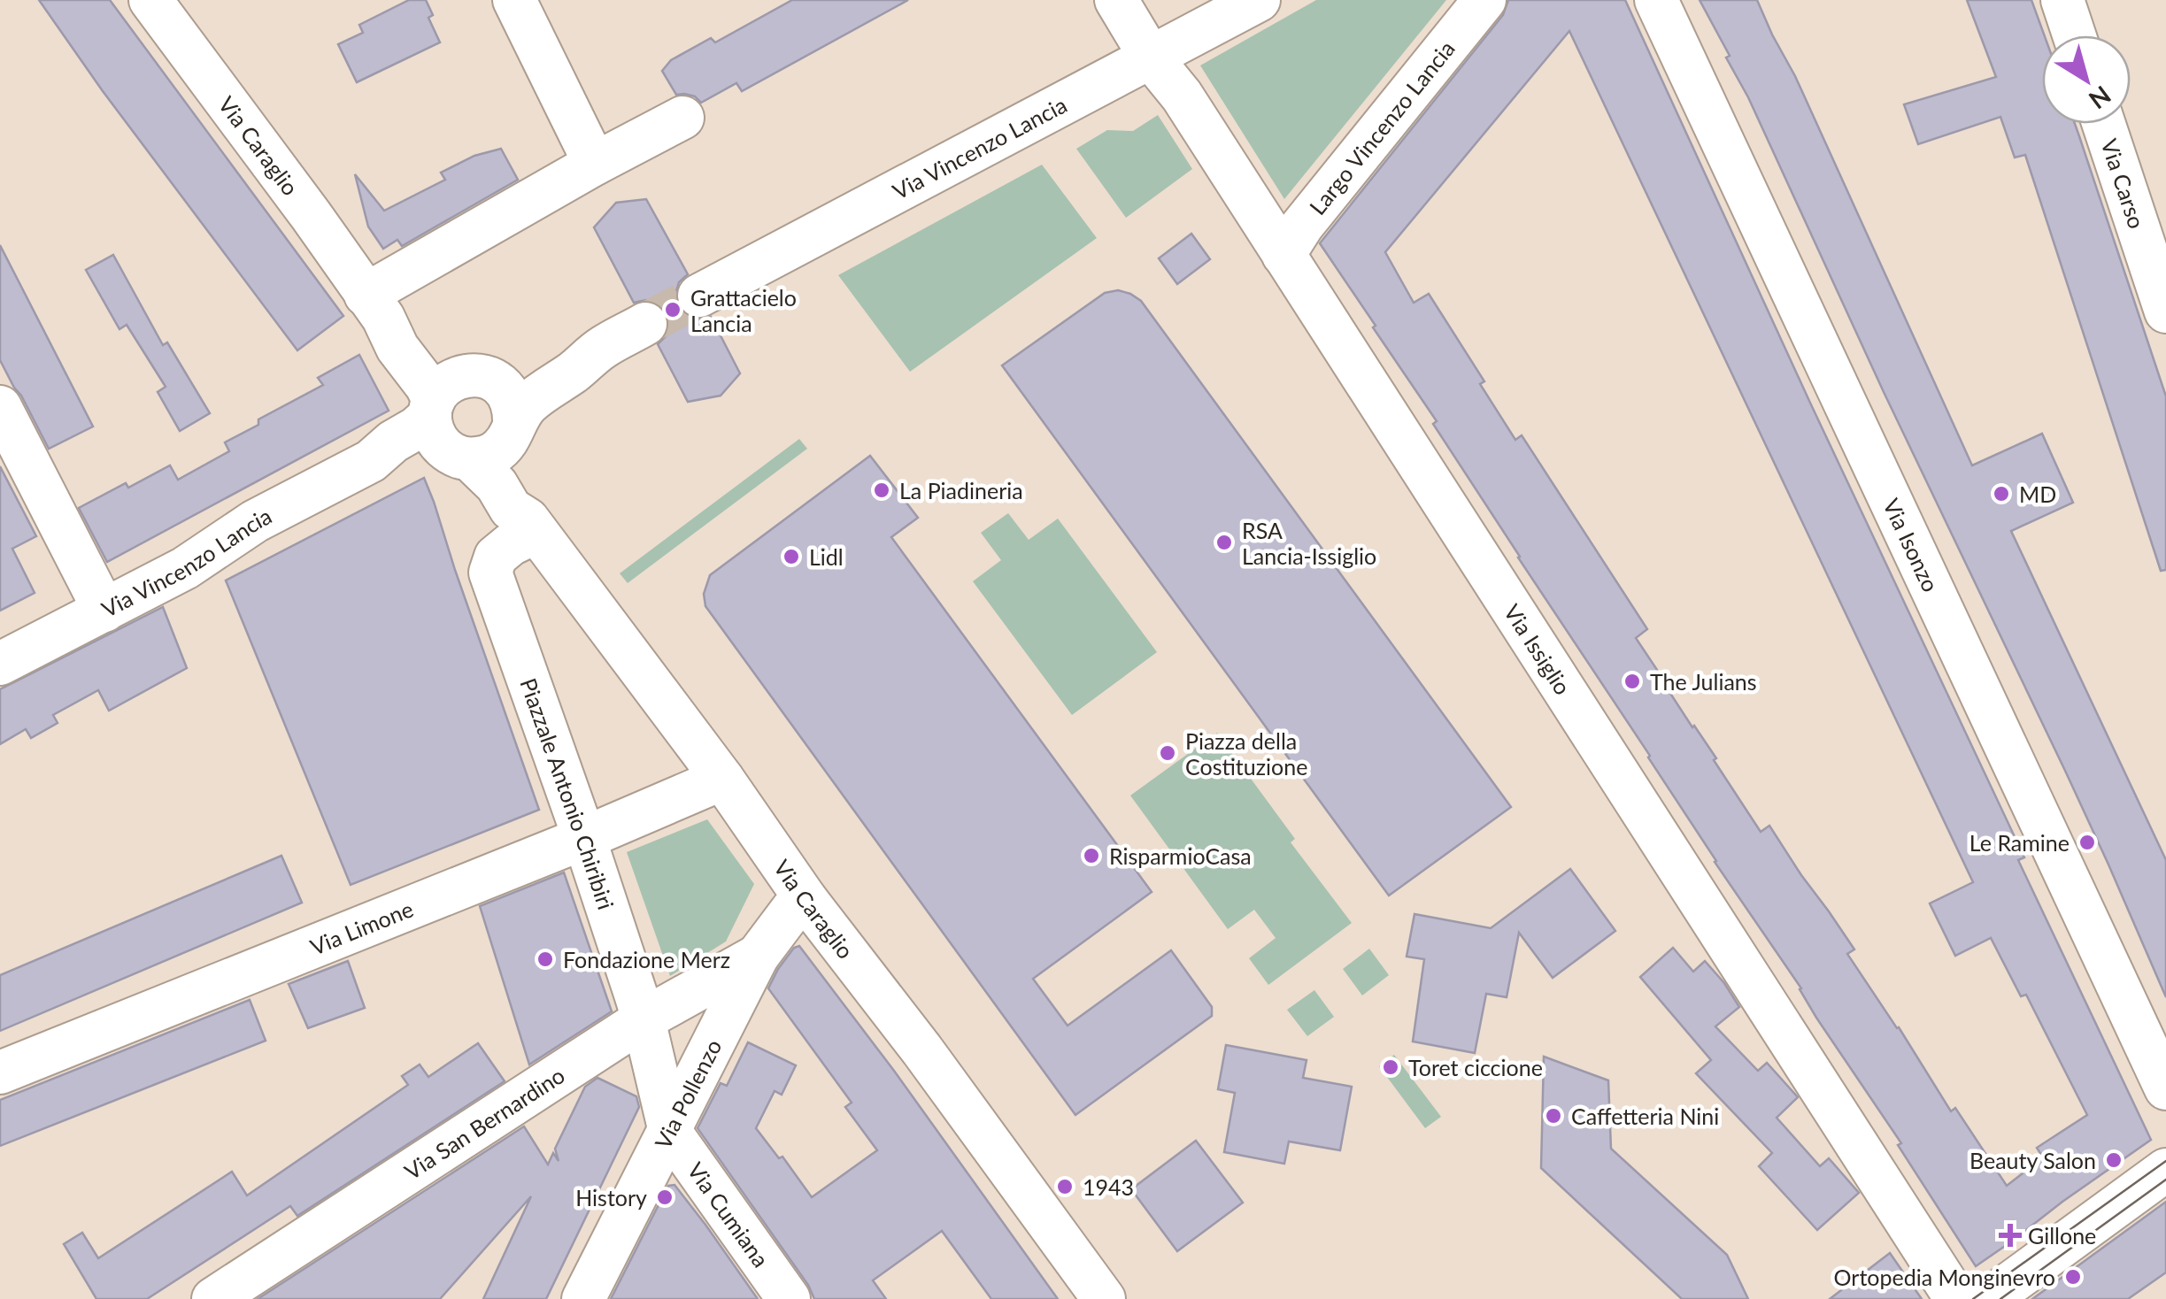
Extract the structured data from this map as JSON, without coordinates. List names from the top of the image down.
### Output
{
  "streets": {
    "street": [
      "Largo Vincenzo Lancia",
      "Via Caraglio",
      "Via Vincenzo Lancia",
      "Via Carso",
      "Via Isonzo",
      "Via Issiglio",
      "Piazzale Antonio Chiribiri",
      "Via Limone",
      "Via Pollenzo",
      "Via San Bernardino",
      "Via Cumiana"
    ]
  },
  "crossings": [
    ["Largo Vincenzo Lancia", "Via Issiglio"],
    ["Via Caraglio", "Via Vincenzo Lancia"],
    ["Via Caraglio", "Piazzale Antonio Chiribiri"],
    ["Via Caraglio", "Via Limone"],
    ["Via Caraglio", "Via Pollenzo"],
    ["Via Vincenzo Lancia", "Via Issiglio"],
    ["Piazzale Antonio Chiribiri", "Via Limone"],
    ["Piazzale Antonio Chiribiri", "Via Pollenzo"],
    ["Piazzale Antonio Chiribiri", "Via San Bernardino"],
    ["Piazzale Antonio Chiribiri", "Via Cumiana"],
    ["Via Pollenzo", "Via San Bernardino"],
    ["Via Pollenzo", "Via Cumiana"]
  ],
  "places": {
    "other": [
      "Grattacielo Lancia",
      "La Piadineria",
      "MD",
      "RSA Lancia-Issiglio",
      "Lidl",
      "The Julians",
      "Piazza della Costituzione",
      "Le Ramine",
      "RisparmioCasa",
      "Fondazione Merz",
      "Toret ciccione",
      "Caffetteria Nini",
      "Beauty Salon",
      "1943",
      "History",
      "Ortopedia Monginevro"
    ],
    "health": ["Gillone"]
  },
  "north": "bottom right"
}
